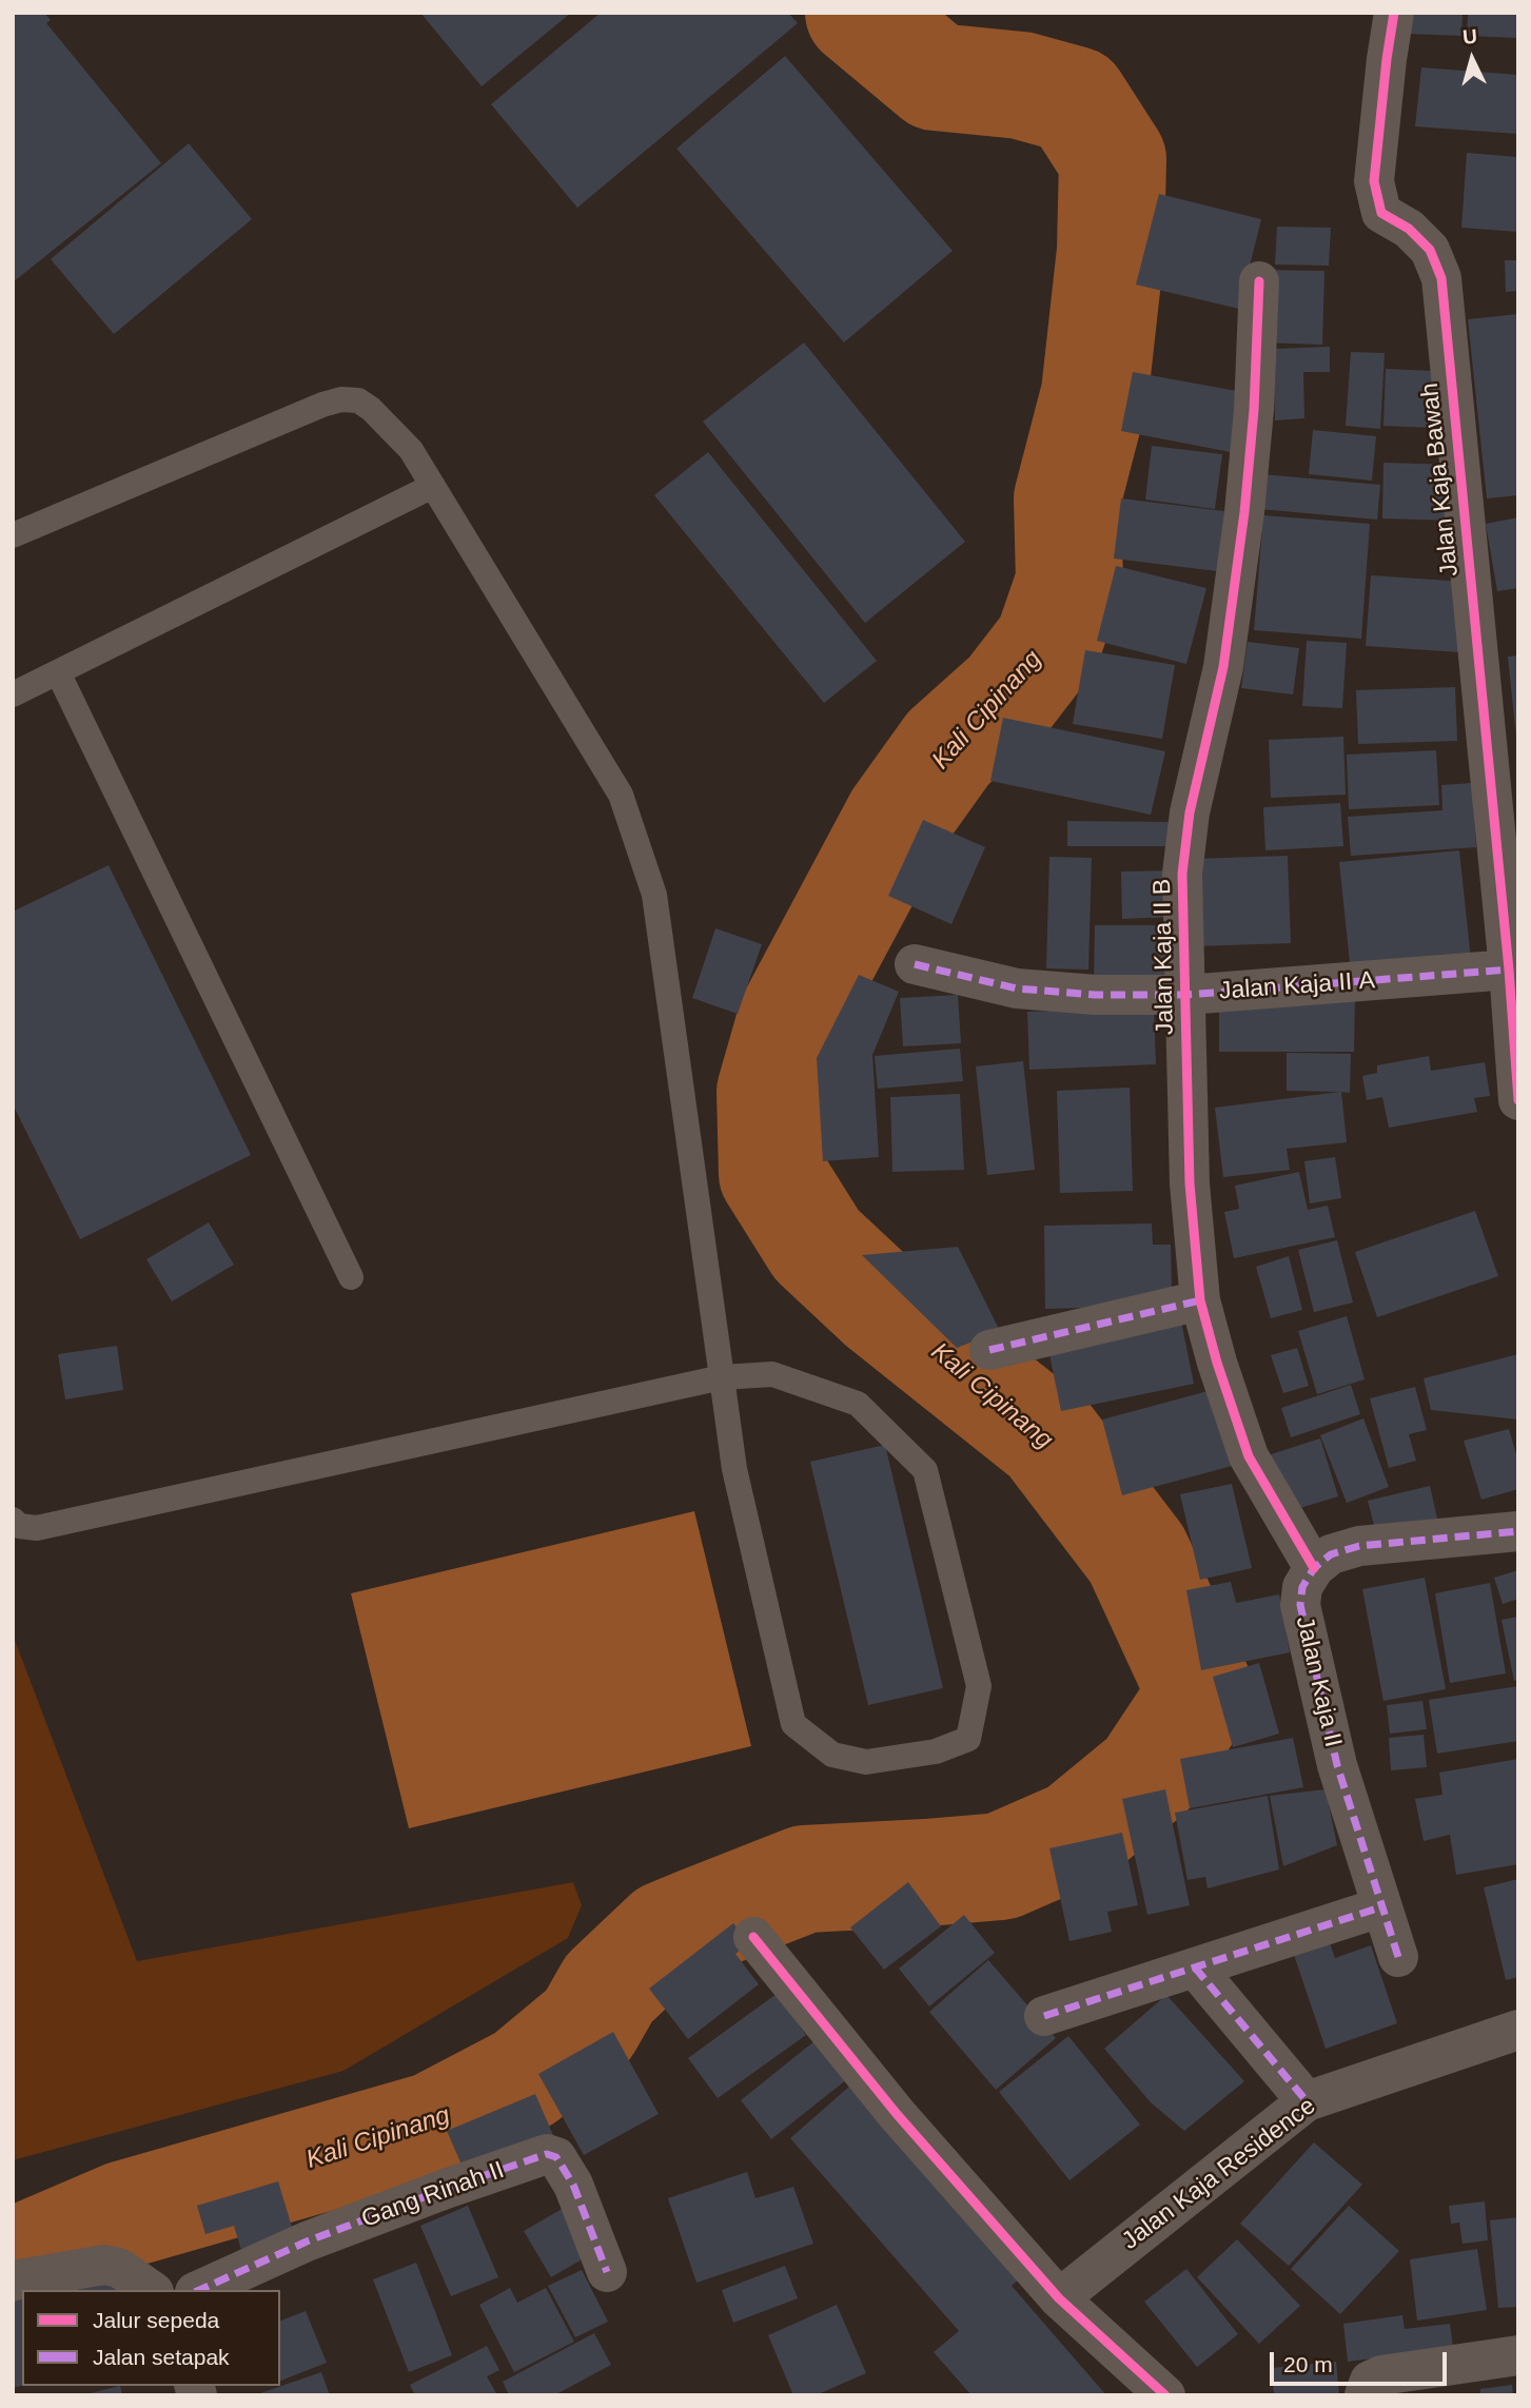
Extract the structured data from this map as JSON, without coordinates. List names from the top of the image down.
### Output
{
  "streets": {
    "street": [
      "Jalan Kaja Bawah",
      "Jalan Kaja II B",
      "Jalan Kaja II A",
      "Jalan Kaja II",
      "Jalan Kaja Residence",
      "Gang Rinah II"
    ]
  },
  "crossings": [
    ["Jalan Kaja Bawah", "Jalan Kaja II A"],
    ["Jalan Kaja II B", "Jalan Kaja II A"],
    ["Jalan Kaja II B", "Jalan Kaja II"]
  ],
  "water": ["Kali Cipinang"],
  "legend": ["Jalur sepeda", "Jalan setapak"],
  "scale_bar": "20 m",
  "north": "top"
}
